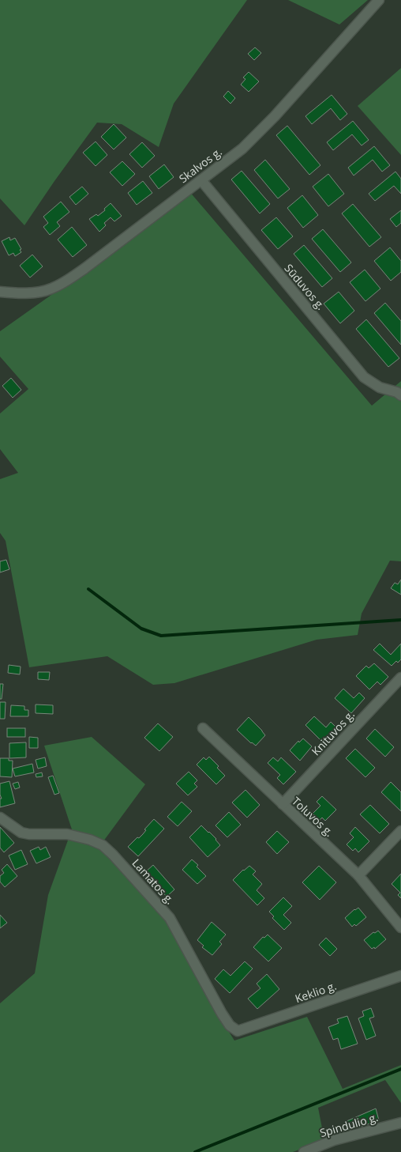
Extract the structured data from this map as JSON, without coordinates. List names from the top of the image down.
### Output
{
  "streets": {
    "street": [
      "Skalvos g.",
      "Sūduvos g.",
      "Knituvos g.",
      "Toluvos g.",
      "Lamatos g.",
      "Keklio g.",
      "Spindulio g."
    ]
  },
  "crossings": [
    ["Skalvos g.", "Sūduvos g."],
    ["Knituvos g.", "Toluvos g."],
    ["Lamatos g.", "Keklio g."]
  ]
}
